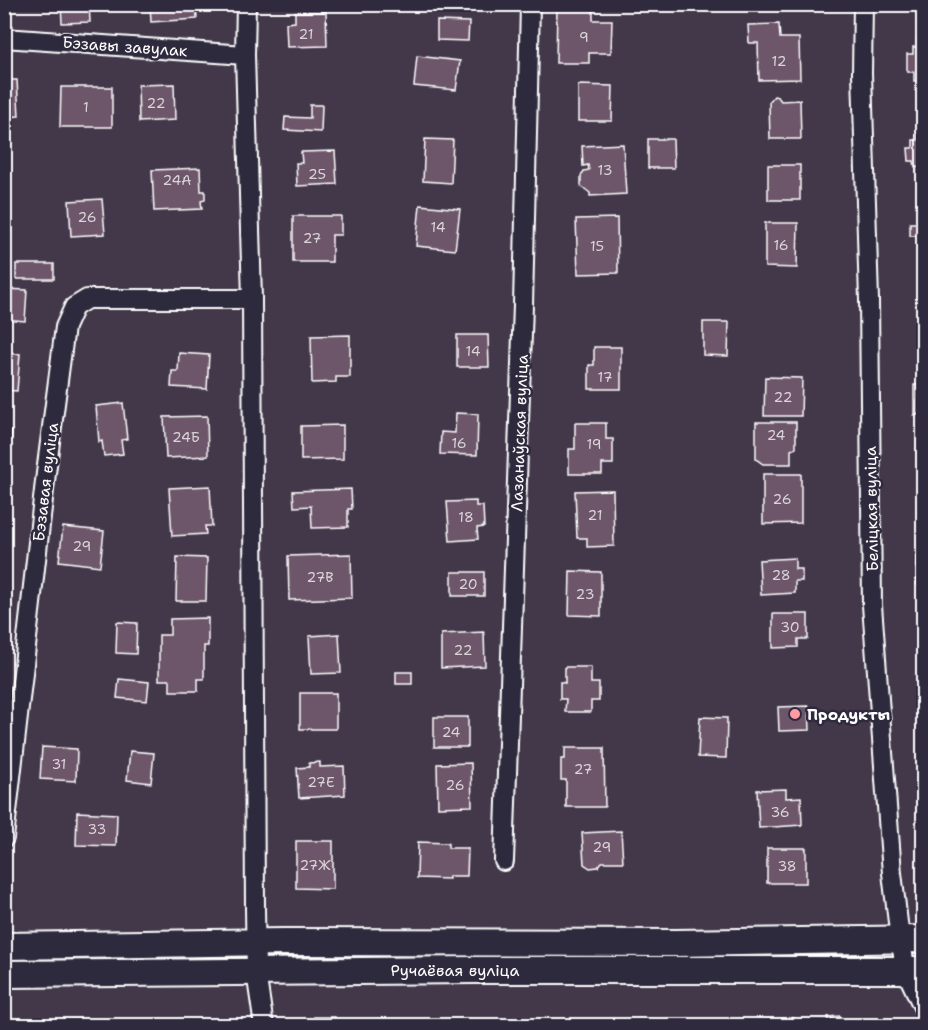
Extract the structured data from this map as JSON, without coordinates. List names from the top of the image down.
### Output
{
  "streets": {
    "main road": ["Ручаёвая вуліца"],
    "street": [
      "Бэзавы завулак",
      "Лазанаўская вуліца",
      "Бэзавая вуліца",
      "Беліцкая вуліца"
    ]
  },
  "crossings": [
    ["Беліцкая вуліца", "Ручаёвая вуліца"]
  ],
  "places": ["Продукты"],
  "house_numbers": [
    "21",
    "9",
    "12",
    "22",
    "1",
    "13",
    "25",
    "24А",
    "26",
    "14",
    "27",
    "16",
    "15",
    "14",
    "17",
    "22",
    "24",
    "24Б",
    "16",
    "19",
    "26",
    "21",
    "18",
    "29",
    "28",
    "27В",
    "20",
    "23",
    "30",
    "22",
    "24",
    "31",
    "27",
    "27Е",
    "26",
    "36",
    "33",
    "29",
    "27Ж",
    "38"
  ]
}
